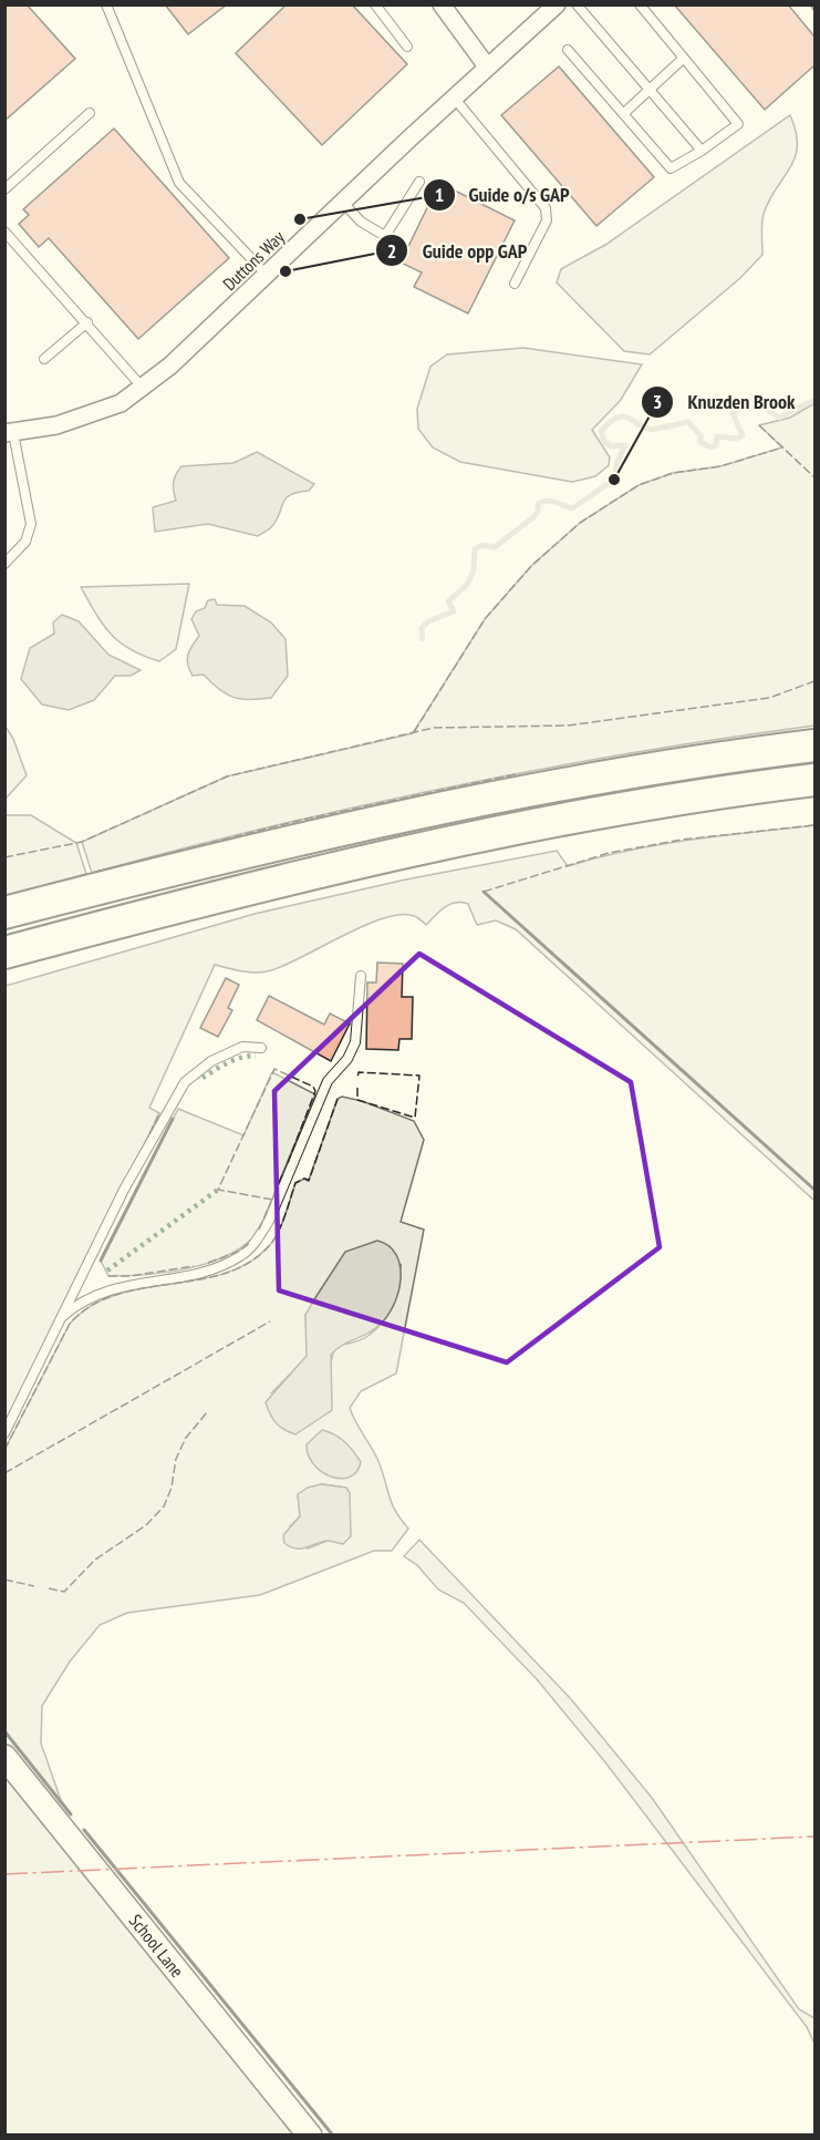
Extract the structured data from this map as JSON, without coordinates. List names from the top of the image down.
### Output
{
  "streets": {
    "main road": ["School Lane"],
    "street": ["Duttons Way"]
  },
  "places": ["Guide o/s GAP", "Guide opp GAP", "Knuzden Brook"]
}
